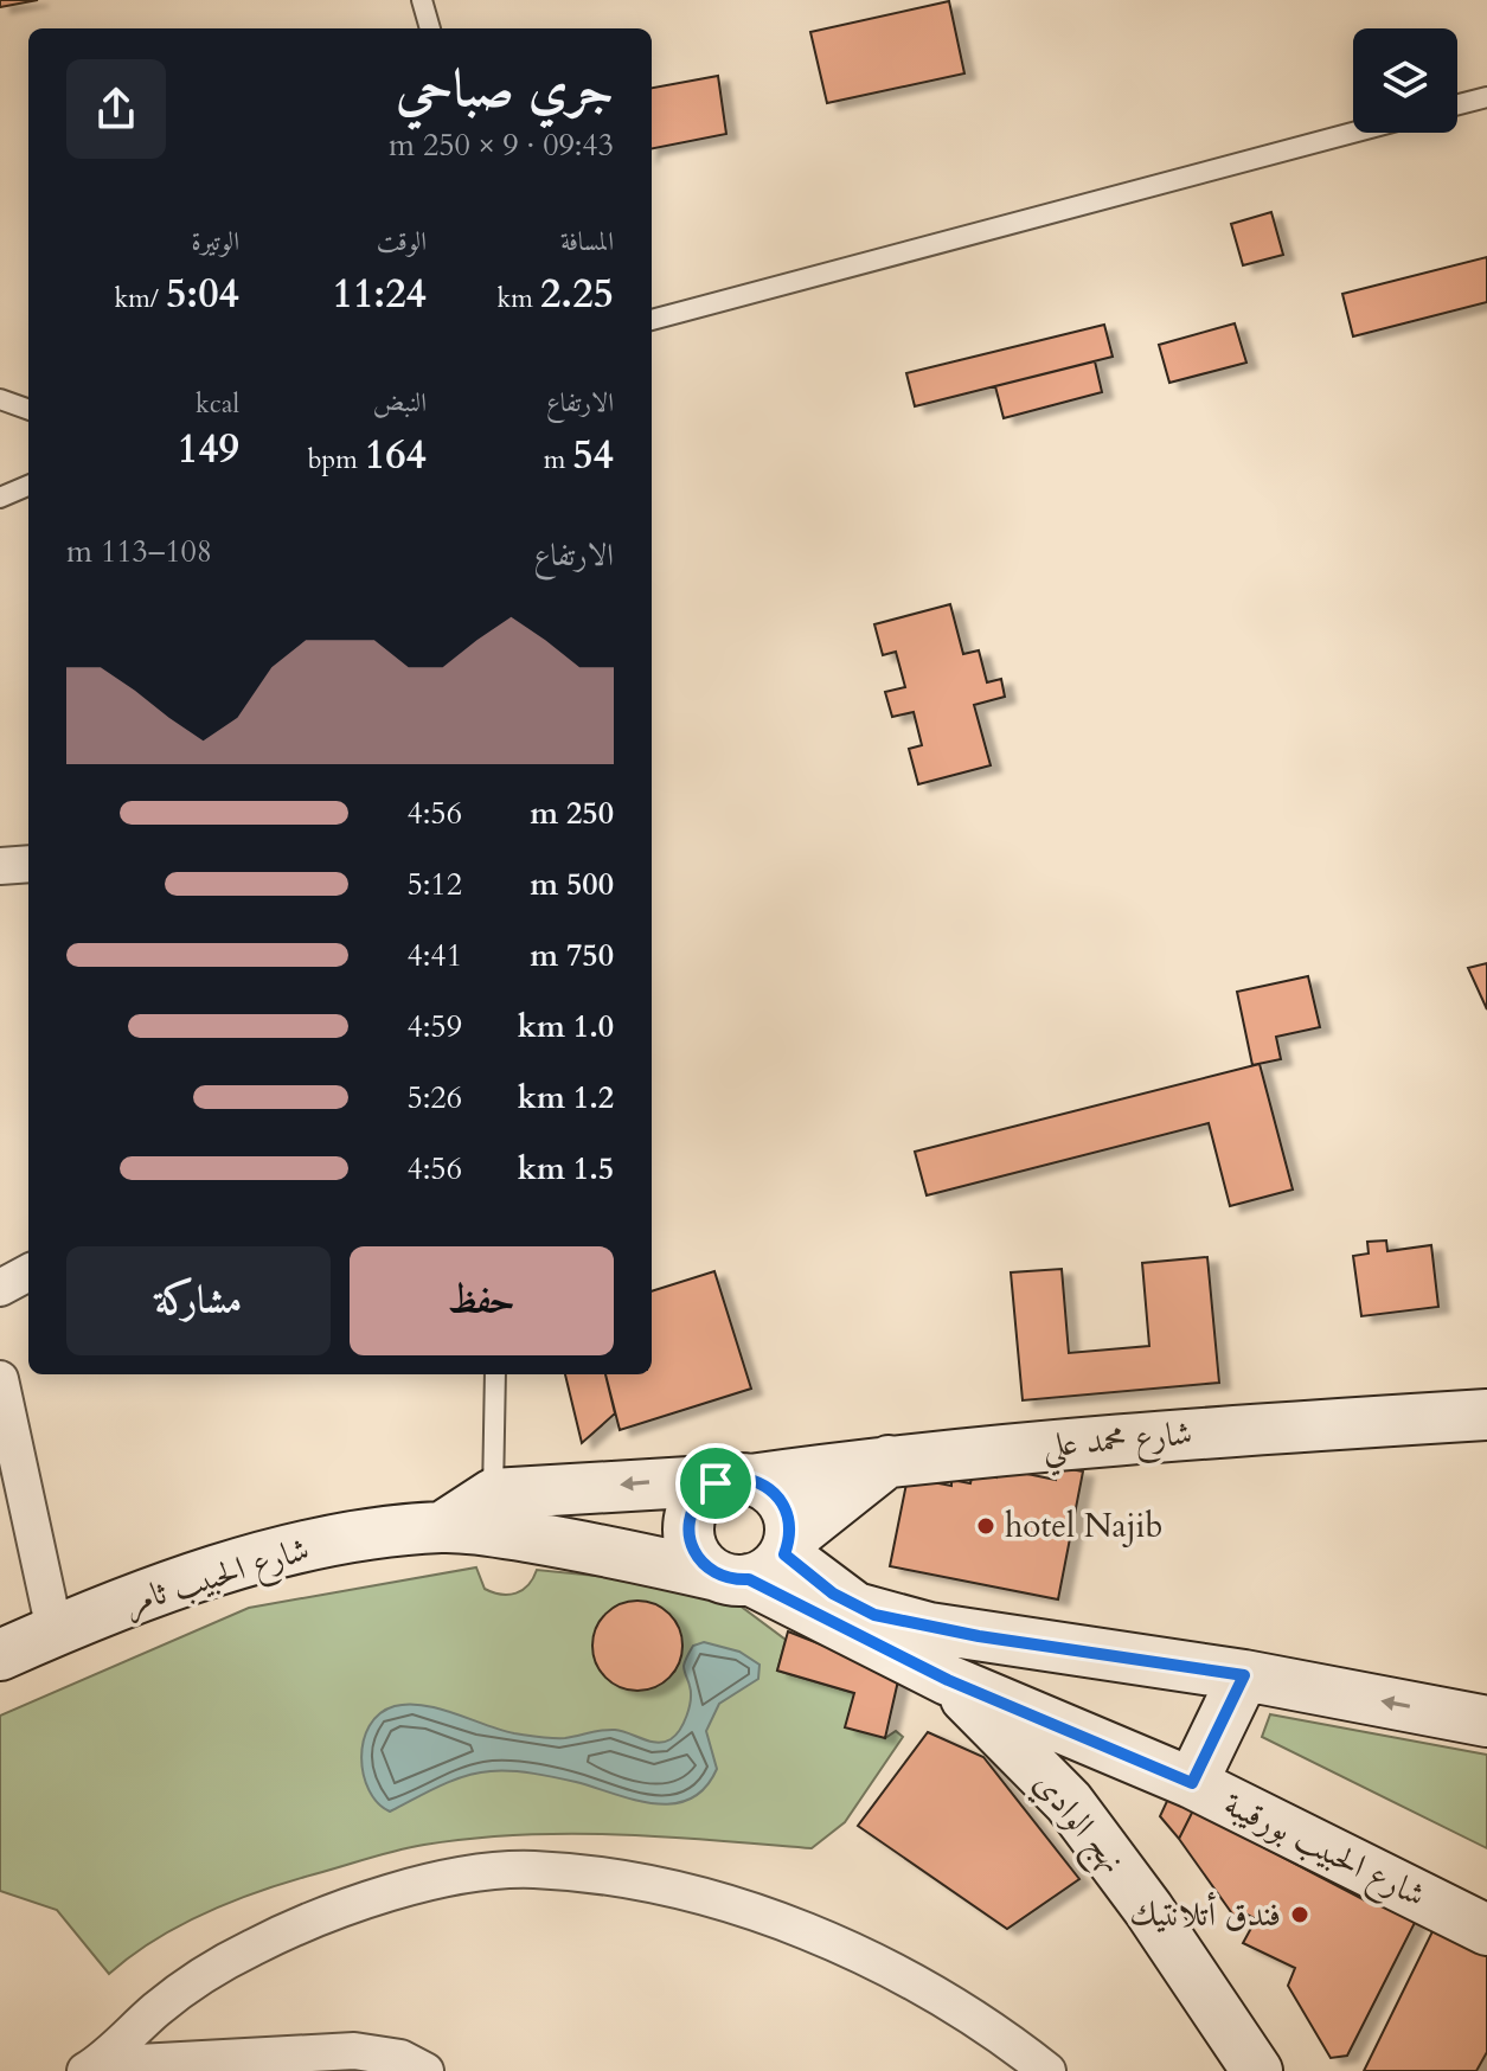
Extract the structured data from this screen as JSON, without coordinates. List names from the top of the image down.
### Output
{
  "streets": {
    "street": [
      "شارع محمد علي",
      "شارع الحبيب ثامر",
      "نهج الوادي",
      "شارع الحبيب بورقيبة"
    ]
  },
  "crossings": [
    ["شارع محمد علي", "شارع الحبيب بورقيبة"],
    ["شارع الحبيب ثامر", "شارع الحبيب بورقيبة"],
    ["نهج الوادي", "شارع الحبيب بورقيبة"]
  ],
  "places": ["hotel Najib", "فندق أتلانتيك"],
  "page": {
    "heading": ["جري صباحي", "09:43 · 9 × 250 m"],
    "stats": [
      ["المسافة", "2.25 km"],
      ["الوقت", "11:24"],
      ["الوتيرة", "5:04 /km"],
      ["الارتفاع", "54 m"],
      ["النبض", "164 bpm"],
      ["kcal", "149"]
    ],
    "chart": ["الارتفاع", "108–113 m"],
    "list": [
      {
        "name": "250 m",
        "note": "4:56"
      },
      {
        "name": "500 m",
        "note": "5:12"
      },
      {
        "name": "750 m",
        "note": "4:41"
      },
      {
        "name": "1.0 km",
        "note": "4:59"
      },
      {
        "name": "1.2 km",
        "note": "5:26"
      },
      {
        "name": "1.5 km",
        "note": "4:56"
      }
    ],
    "buttons": ["حفظ", "مشاركة"]
  }
}
